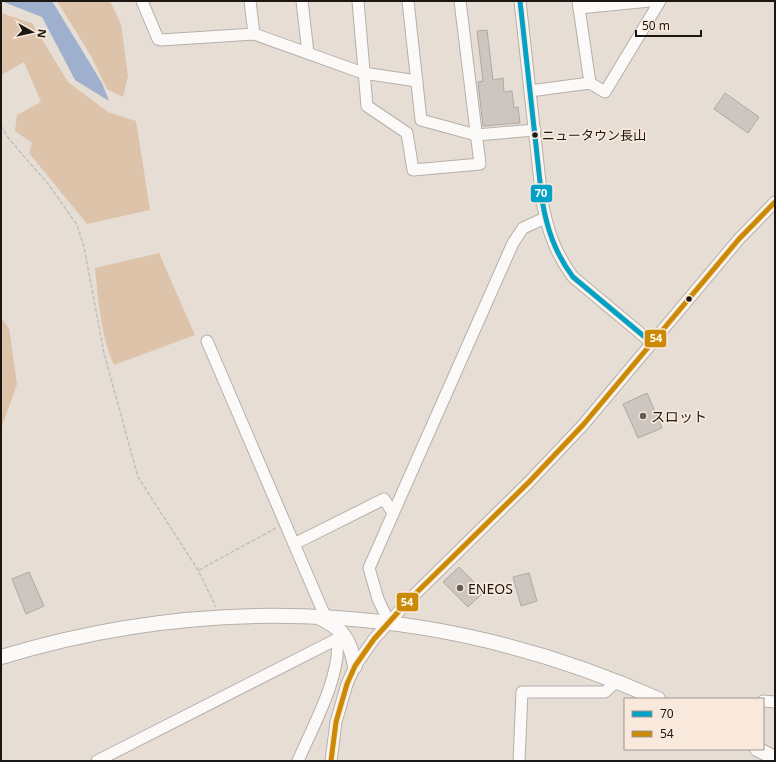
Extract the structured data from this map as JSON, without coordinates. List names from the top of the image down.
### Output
{
  "places": ["ニュータウン長山", "スロット", "ENEOS"],
  "lines": ["transit line 70", "transit line 54"],
  "legend": ["70", "54"],
  "scale_bar": "50 m",
  "north": "right"
}
